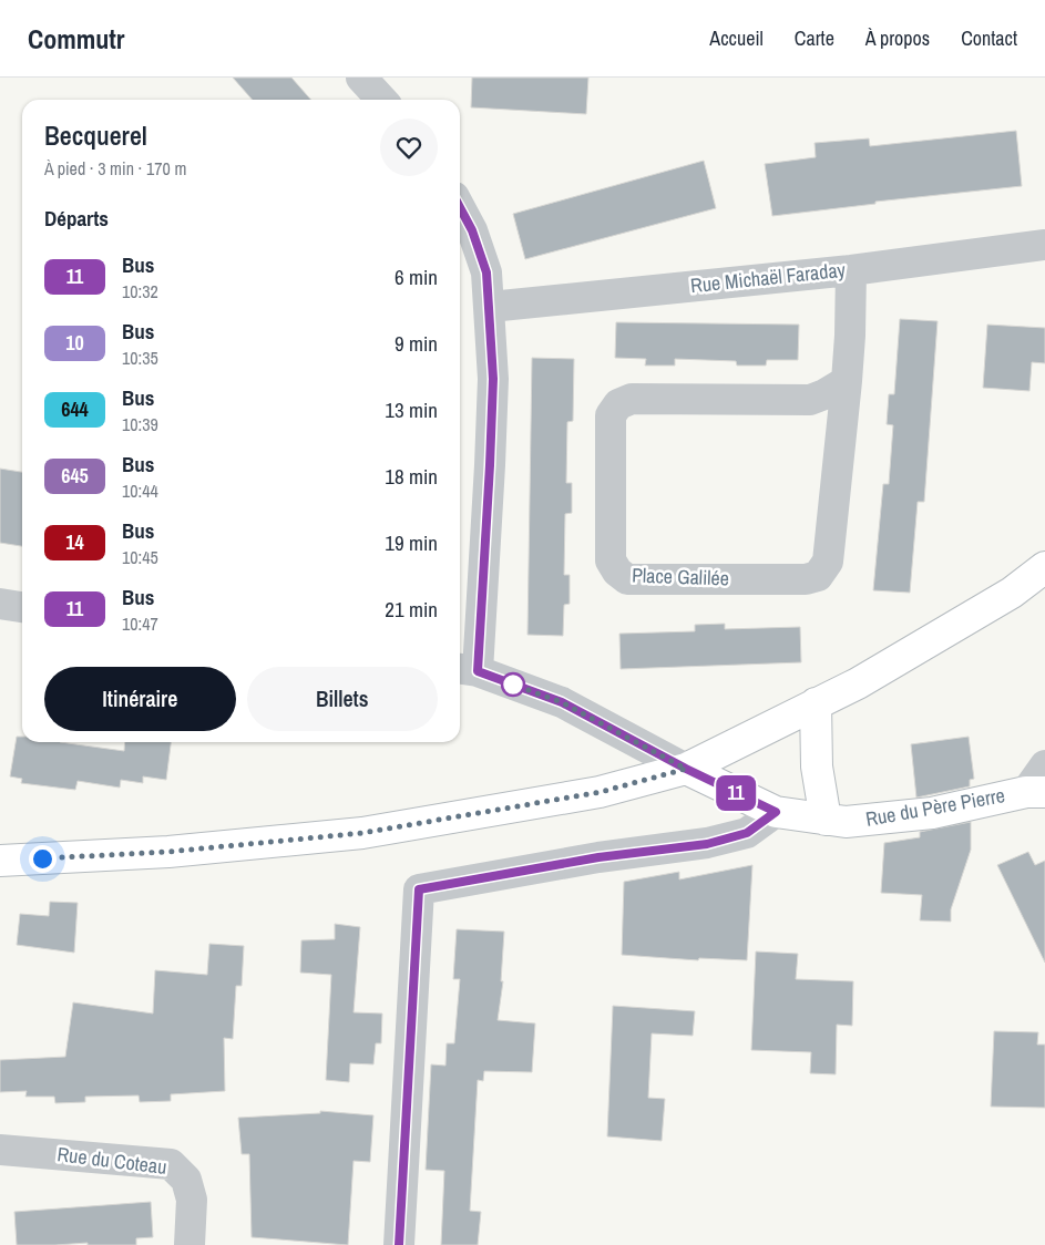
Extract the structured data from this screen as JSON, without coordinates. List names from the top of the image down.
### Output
{
  "streets": {
    "street": [
      "Rue Michaël Faraday",
      "Place Galilée",
      "Rue du Père Pierre",
      "Rue du Coteau"
    ]
  },
  "crossings": [
    ["Rue Michaël Faraday", "Place Galilée"]
  ],
  "lines": ["bus line 11"],
  "page": {
    "header": "Commutr",
    "nav": [
      "Accueil",
      "Carte",
      "À propos",
      "Contact"
    ],
    "on_map": "11",
    "heading": [
      ["Becquerel", "À pied · 3 min · 170 m"],
      "Départs"
    ],
    "list": [
      {
        "mark": "11",
        "name": "Bus",
        "note": "10:32",
        "value": "6 min"
      },
      {
        "mark": "10",
        "name": "Bus",
        "note": "10:35",
        "value": "9 min"
      },
      {
        "mark": "644",
        "name": "Bus",
        "note": "10:39",
        "value": "13 min"
      },
      {
        "mark": "645",
        "name": "Bus",
        "note": "10:44",
        "value": "18 min"
      },
      {
        "mark": "14",
        "name": "Bus",
        "note": "10:45",
        "value": "19 min"
      },
      {
        "mark": "11",
        "name": "Bus",
        "note": "10:47",
        "value": "21 min"
      }
    ],
    "buttons": ["Itinéraire", "Billets"]
  }
}
